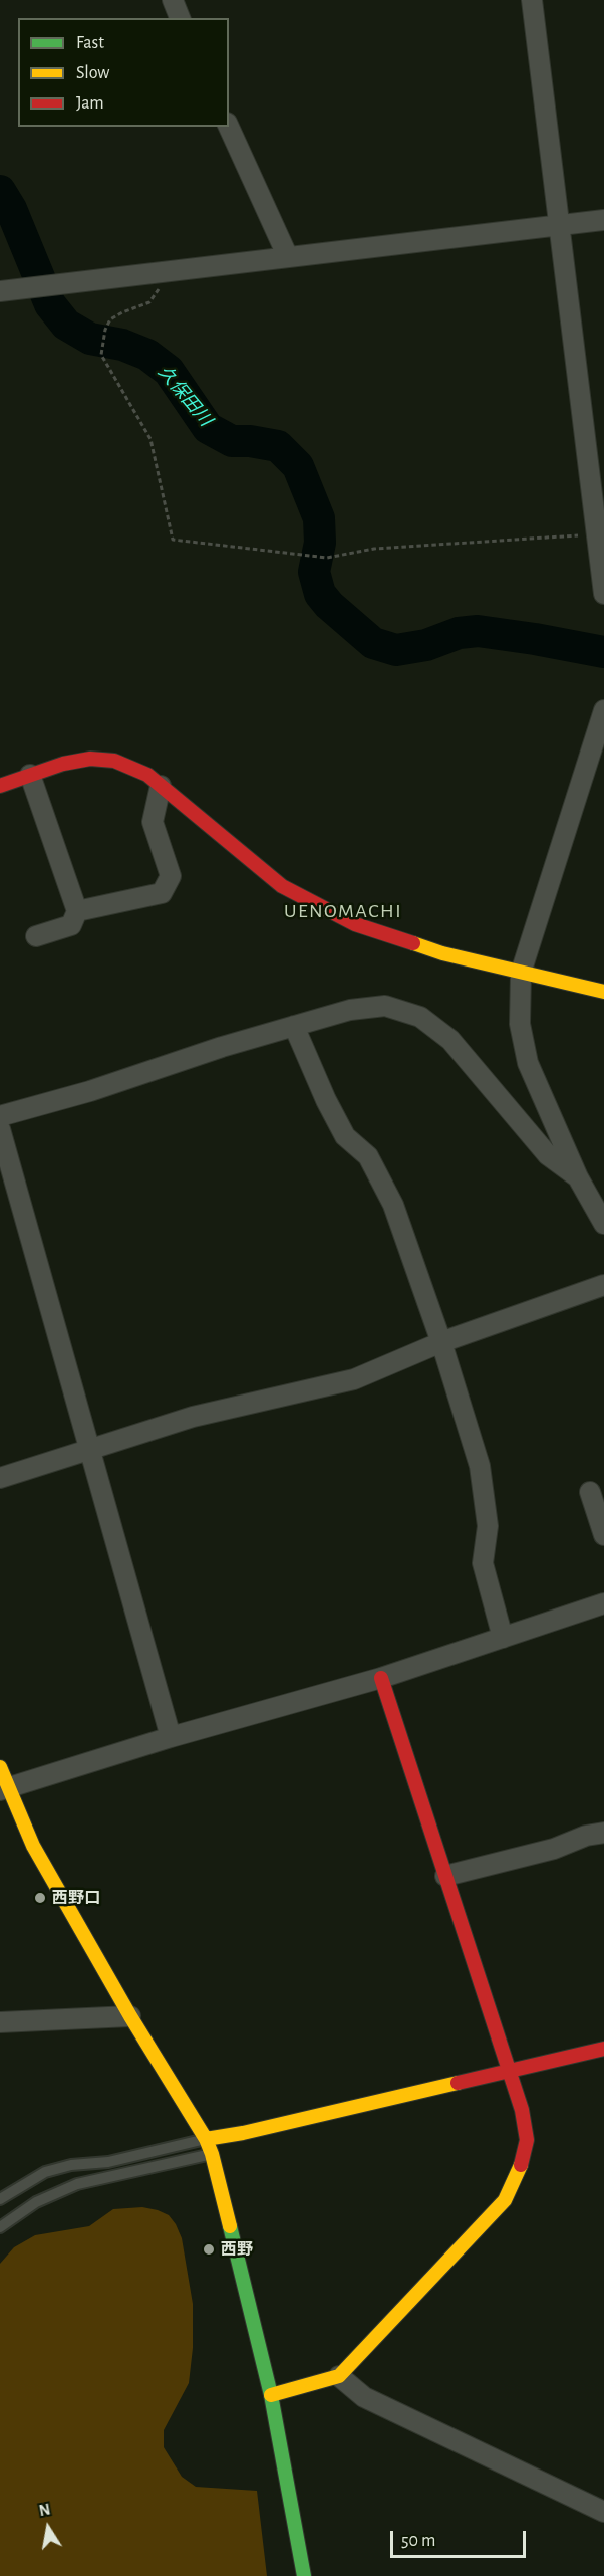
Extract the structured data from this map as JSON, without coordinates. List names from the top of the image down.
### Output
{
  "districts": ["UENOMACHI"],
  "water": ["久保田川"],
  "places": ["西野口", "西野"],
  "legend": ["Fast", "Slow", "Jam"],
  "scale_bar": "50 m",
  "north": "top"
}
